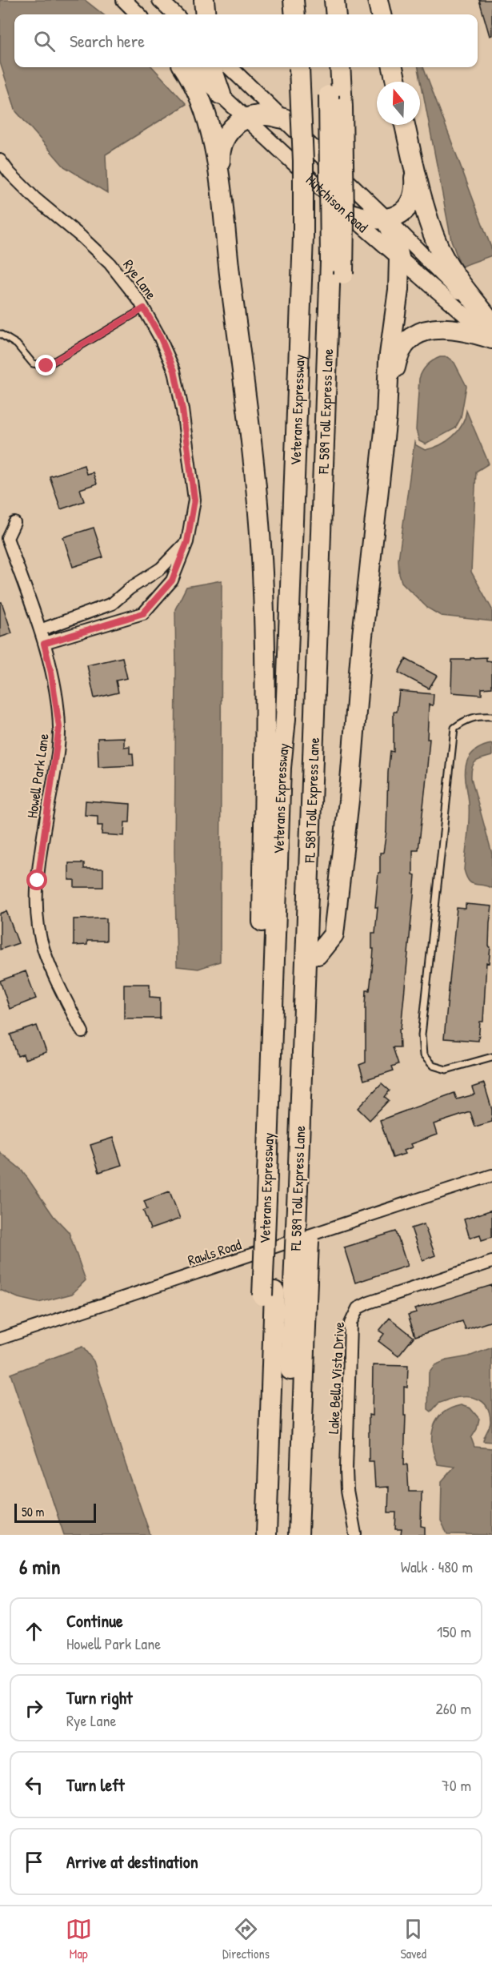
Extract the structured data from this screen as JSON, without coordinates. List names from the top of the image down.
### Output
{
  "streets": {
    "highway": ["Veterans Expressway", "FL 589 Toll Express Lane"],
    "street": [
      "Hutchison Road",
      "Rye Lane",
      "Howell Park Lane",
      "Rawls Road",
      "Lake Bella Vista Drive"
    ]
  },
  "crossings": [
    ["Rye Lane", "Howell Park Lane"],
    ["Veterans Expressway", "FL 589 Toll Express Lane"]
  ],
  "scale_bar": "50 m",
  "north": "top",
  "page": {
    "search": "Search here",
    "scale": "50 m",
    "heading": ["6 min", "Walk · 480 m"],
    "list": [
      ["Continue", "Howell Park Lane", "150 m"],
      ["Turn right", "Rye Lane", "260 m"],
      ["Turn left", "70 m"],
      "Arrive at destination"
    ],
    "nav": ["Map", "Directions", "Saved"]
  }
}
